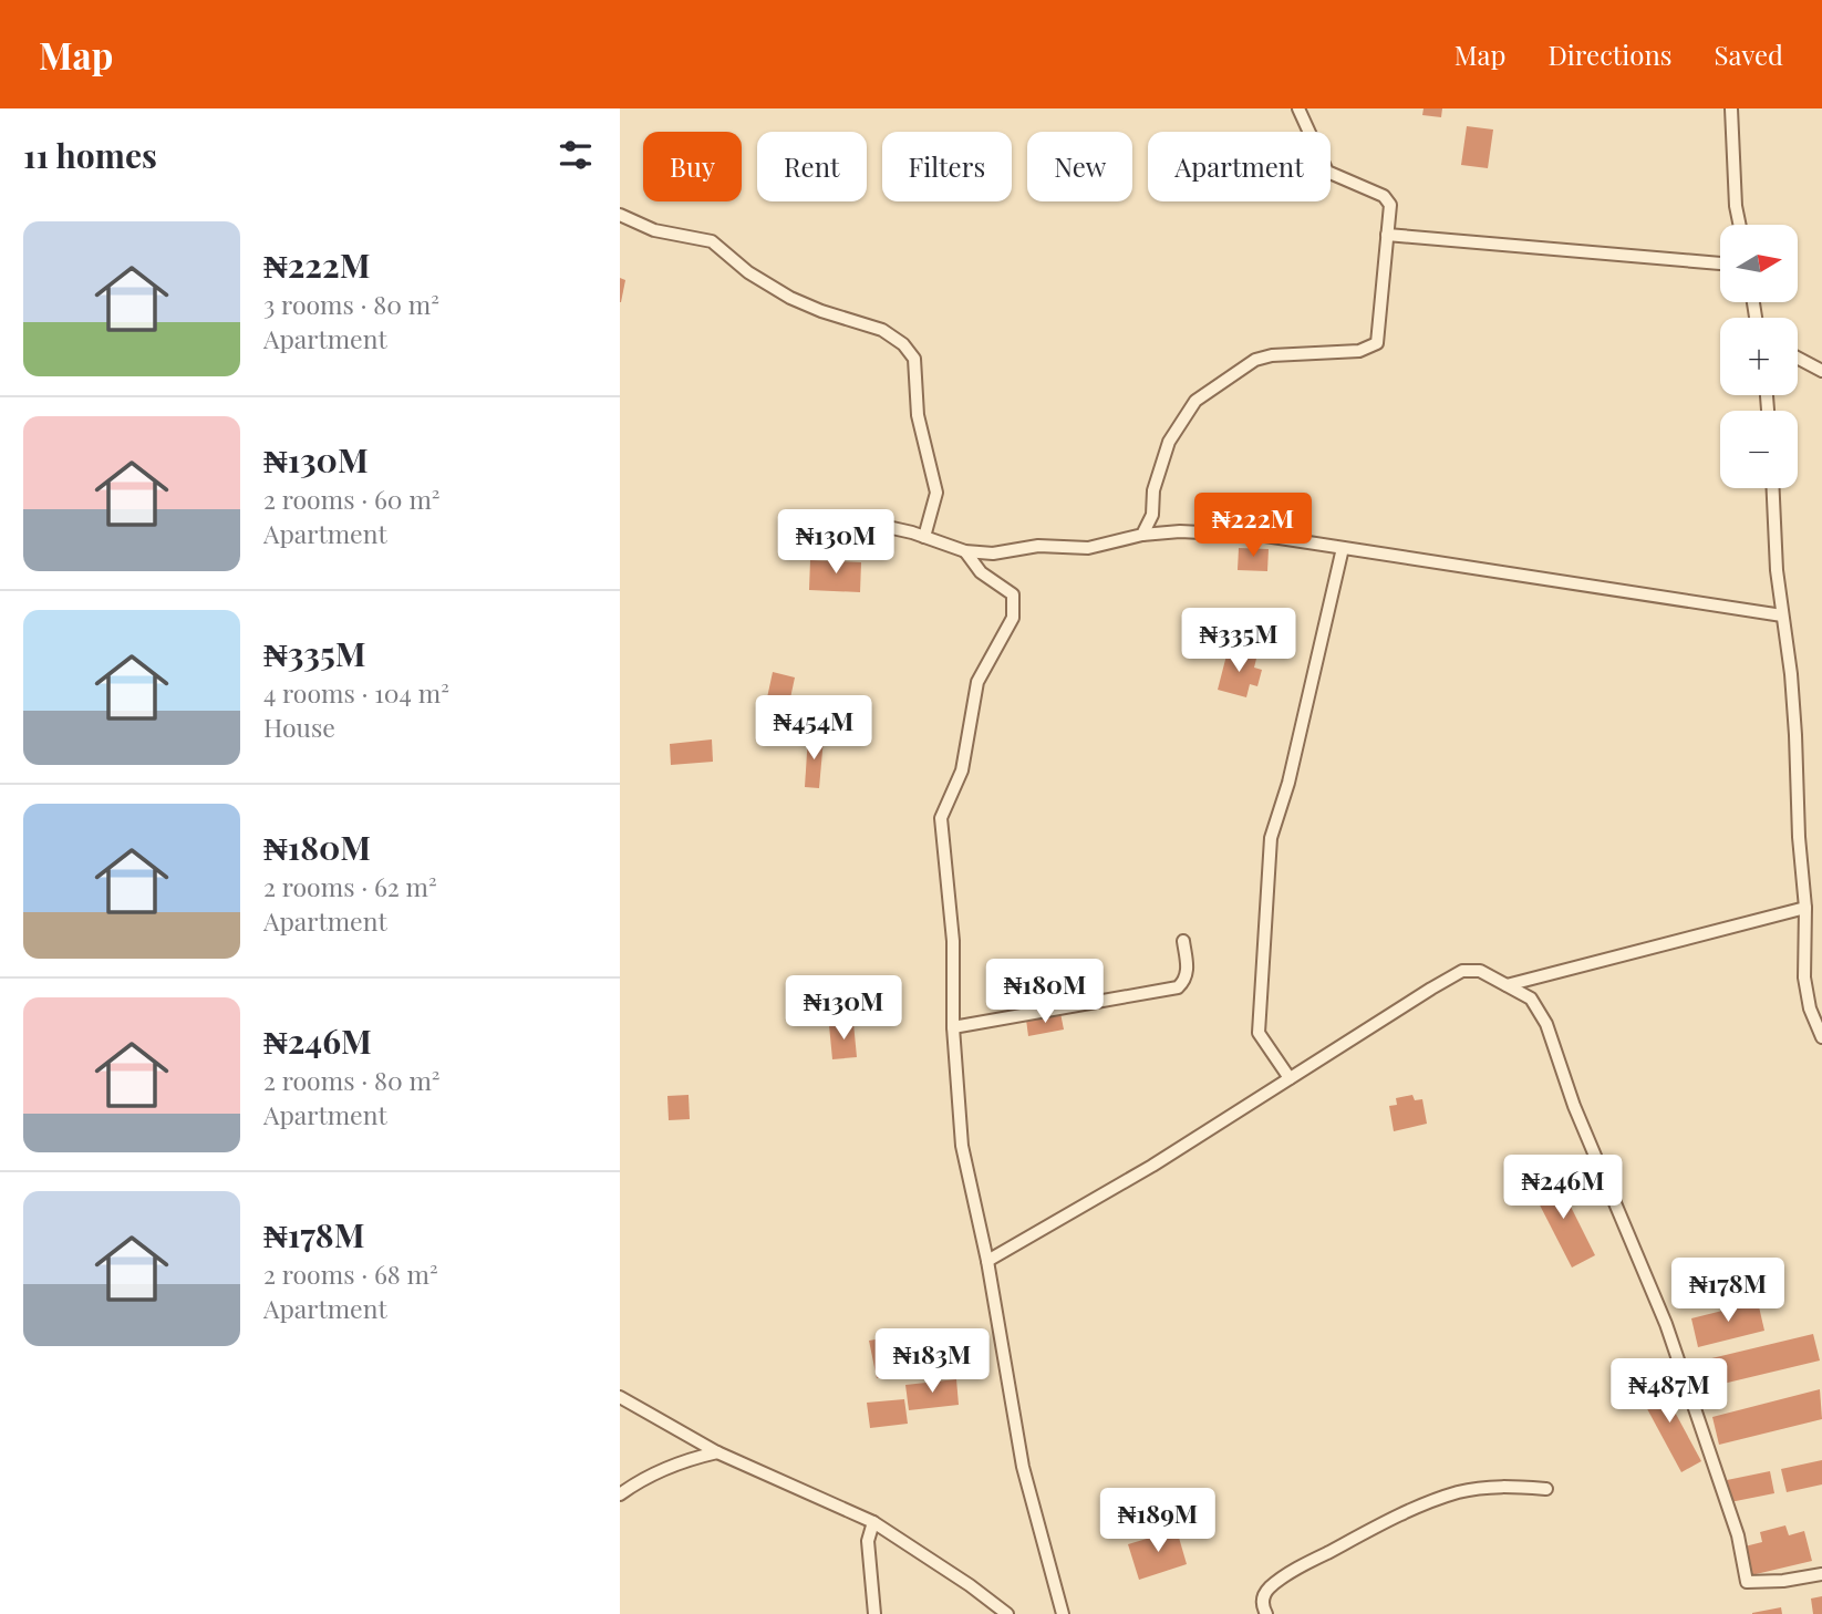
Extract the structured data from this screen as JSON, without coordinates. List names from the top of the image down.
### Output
{
  "north": "right",
  "page": {
    "header": "Map",
    "nav": ["Map", "Directions", "Saved"],
    "heading": "11 homes",
    "chip": [
      "Buy",
      "Rent",
      "Filters",
      "New",
      "Apartment"
    ],
    "list": [
      {
        "name": "₦222M",
        "note": "3 rooms · 80 m² · Apartment"
      },
      {
        "name": "₦130M",
        "note": "2 rooms · 60 m² · Apartment"
      },
      {
        "name": "₦335M",
        "note": "4 rooms · 104 m² · House"
      },
      {
        "name": "₦180M",
        "note": "2 rooms · 62 m² · Apartment"
      },
      {
        "name": "₦246M",
        "note": "2 rooms · 80 m² · Apartment"
      },
      {
        "name": "₦178M",
        "note": "2 rooms · 68 m² · Apartment"
      }
    ],
    "map_buttons": ["+", "−"],
    "price": [
      "₦222M",
      "₦130M",
      "₦335M",
      "₦454M",
      "₦180M",
      "₦130M",
      "₦246M",
      "₦178M",
      "₦183M",
      "₦487M",
      "₦189M"
    ]
  }
}
